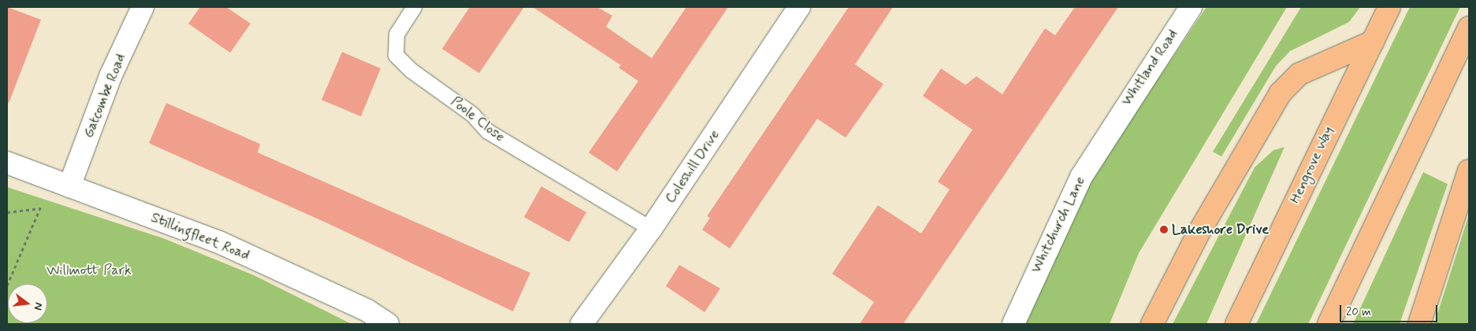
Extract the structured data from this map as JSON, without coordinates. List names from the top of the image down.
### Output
{
  "streets": {
    "highway": ["Hengrove Way"],
    "street": [
      "Whitland Road",
      "Gatcombe Road",
      "Coleshill Drive",
      "Whitchurch Lane",
      "Stillingfleet Road"
    ],
    "lane": ["Poole Close"]
  },
  "crossings": [
    ["Whitland Road", "Whitchurch Lane"],
    ["Gatcombe Road", "Stillingfleet Road"],
    ["Poole Close", "Coleshill Drive"]
  ],
  "parks": ["Willmott Park"],
  "places": ["Lakeshore Drive"],
  "scale_bar": "20 m",
  "north": "right"
}
